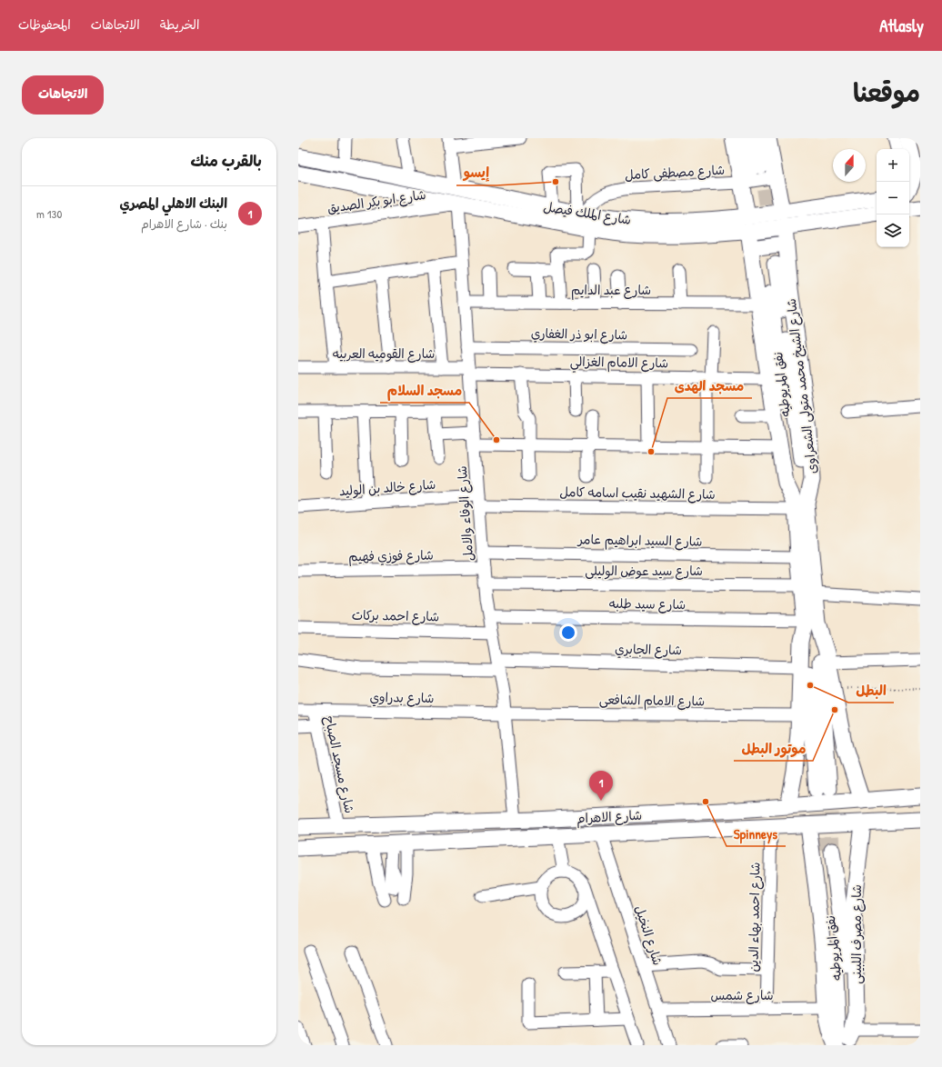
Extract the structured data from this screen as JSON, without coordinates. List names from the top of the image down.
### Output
{
  "streets": {
    "main road": [
      "شارع الملك فيصل",
      "نفق المريوطيه",
      "شارع الشيخ محمد متولى الشعراوى",
      "شارع الاهرام",
      "شارع مصرف اللبينى"
    ],
    "street": [
      "شارع مصطفى كامل",
      "شارع ابو بكر الصديق",
      "شارع عبد الدايم",
      "شارع ابو ذر الغفاري",
      "شارع القوميه العربيه",
      "شارع الامام الغزالي",
      "شارع خالد بن الوليد",
      "شارع الشهيد نقيب اسامه كامل",
      "شارع الوفاء والامل",
      "شارع السيد ابراهيم عامر",
      "شارع فوزي فهيم",
      "شارع سيد عوض الوليلى",
      "شارع سيد طلبه",
      "شارع احمد بركات",
      "شارع الجابري",
      "شارع بدراوي",
      "شارع الامام الشافعى",
      "شارع مسجد الصباح",
      "شارع احمد بهاء الدين",
      "شارع النخيل",
      "شارع شمس"
    ]
  },
  "crossings": [
    ["شارع مصطفى كامل", "شارع الملك فيصل"],
    ["شارع مصطفى كامل", "شارع الشيخ محمد متولى الشعراوى"],
    ["شارع ابو بكر الصديق", "شارع الملك فيصل"],
    ["شارع ابو بكر الصديق", "شارع الوفاء والامل"],
    ["شارع الملك فيصل", "شارع الشيخ محمد متولى الشعراوى"],
    ["شارع الملك فيصل", "شارع الوفاء والامل"],
    ["شارع عبد الدايم", "شارع الشيخ محمد متولى الشعراوى"],
    ["شارع عبد الدايم", "شارع الوفاء والامل"],
    ["شارع ابو ذر الغفاري", "شارع الوفاء والامل"],
    ["شارع القوميه العربيه", "شارع الامام الغزالي"],
    ["شارع القوميه العربيه", "شارع الوفاء والامل"],
    ["شارع الامام الغزالي", "شارع الشيخ محمد متولى الشعراوى"],
    ["شارع الامام الغزالي", "شارع الوفاء والامل"],
    ["نفق المريوطيه", "شارع الشيخ محمد متولى الشعراوى"],
    ["نفق المريوطيه", "شارع الشهيد نقيب اسامه كامل"],
    ["نفق المريوطيه", "شارع مصرف اللبينى"],
    ["شارع الشيخ محمد متولى الشعراوى", "شارع الشهيد نقيب اسامه كامل"],
    ["شارع الشيخ محمد متولى الشعراوى", "شارع السيد ابراهيم عامر"],
    ["شارع الشيخ محمد متولى الشعراوى", "شارع سيد عوض الوليلى"],
    ["شارع الشيخ محمد متولى الشعراوى", "شارع سيد طلبه"],
    ["شارع الشيخ محمد متولى الشعراوى", "شارع الجابري"],
    ["شارع الشيخ محمد متولى الشعراوى", "شارع الامام الشافعى"],
    ["شارع الشيخ محمد متولى الشعراوى", "شارع الاهرام"],
    ["شارع خالد بن الوليد", "شارع الشهيد نقيب اسامه كامل"],
    ["شارع خالد بن الوليد", "شارع الوفاء والامل"],
    ["شارع الشهيد نقيب اسامه كامل", "شارع الوفاء والامل"],
    ["شارع الوفاء والامل", "شارع السيد ابراهيم عامر"],
    ["شارع الوفاء والامل", "شارع فوزي فهيم"],
    ["شارع الوفاء والامل", "شارع سيد عوض الوليلى"],
    ["شارع الوفاء والامل", "شارع سيد طلبه"],
    ["شارع الوفاء والامل", "شارع احمد بركات"],
    ["شارع الوفاء والامل", "شارع الجابري"],
    ["شارع الوفاء والامل", "شارع بدراوي"],
    ["شارع الوفاء والامل", "شارع الامام الشافعى"],
    ["شارع الوفاء والامل", "شارع الاهرام"],
    ["شارع بدراوي", "شارع الامام الشافعى"],
    ["شارع بدراوي", "شارع مسجد الصباح"],
    ["شارع مسجد الصباح", "شارع الاهرام"],
    ["شارع الاهرام", "شارع احمد بهاء الدين"],
    ["شارع الاهرام", "شارع مصرف اللبينى"],
    ["شارع الاهرام", "شارع النخيل"],
    ["شارع احمد بهاء الدين", "شارع شمس"],
    ["شارع النخيل", "شارع شمس"]
  ],
  "places": [
    "إيسو",
    "مسجد السلام",
    "مسجد الهدى",
    "البطل",
    "موتور البطل",
    "Spinneys"
  ],
  "north": "top",
  "page": {
    "header": "Atlasly",
    "nav": ["الخريطة", "الاتجاهات", "المحفوظات"],
    "title": "موقعنا",
    "buttons": "الاتجاهات",
    "heading": "بالقرب منك",
    "map_buttons": ["+", "−"],
    "list": [
      {
        "mark": "1",
        "name": "البنك الاهلي المصري",
        "note": "بنك · شارع الاهرام",
        "value": "130 m"
      }
    ],
    "pins": "1"
  }
}
